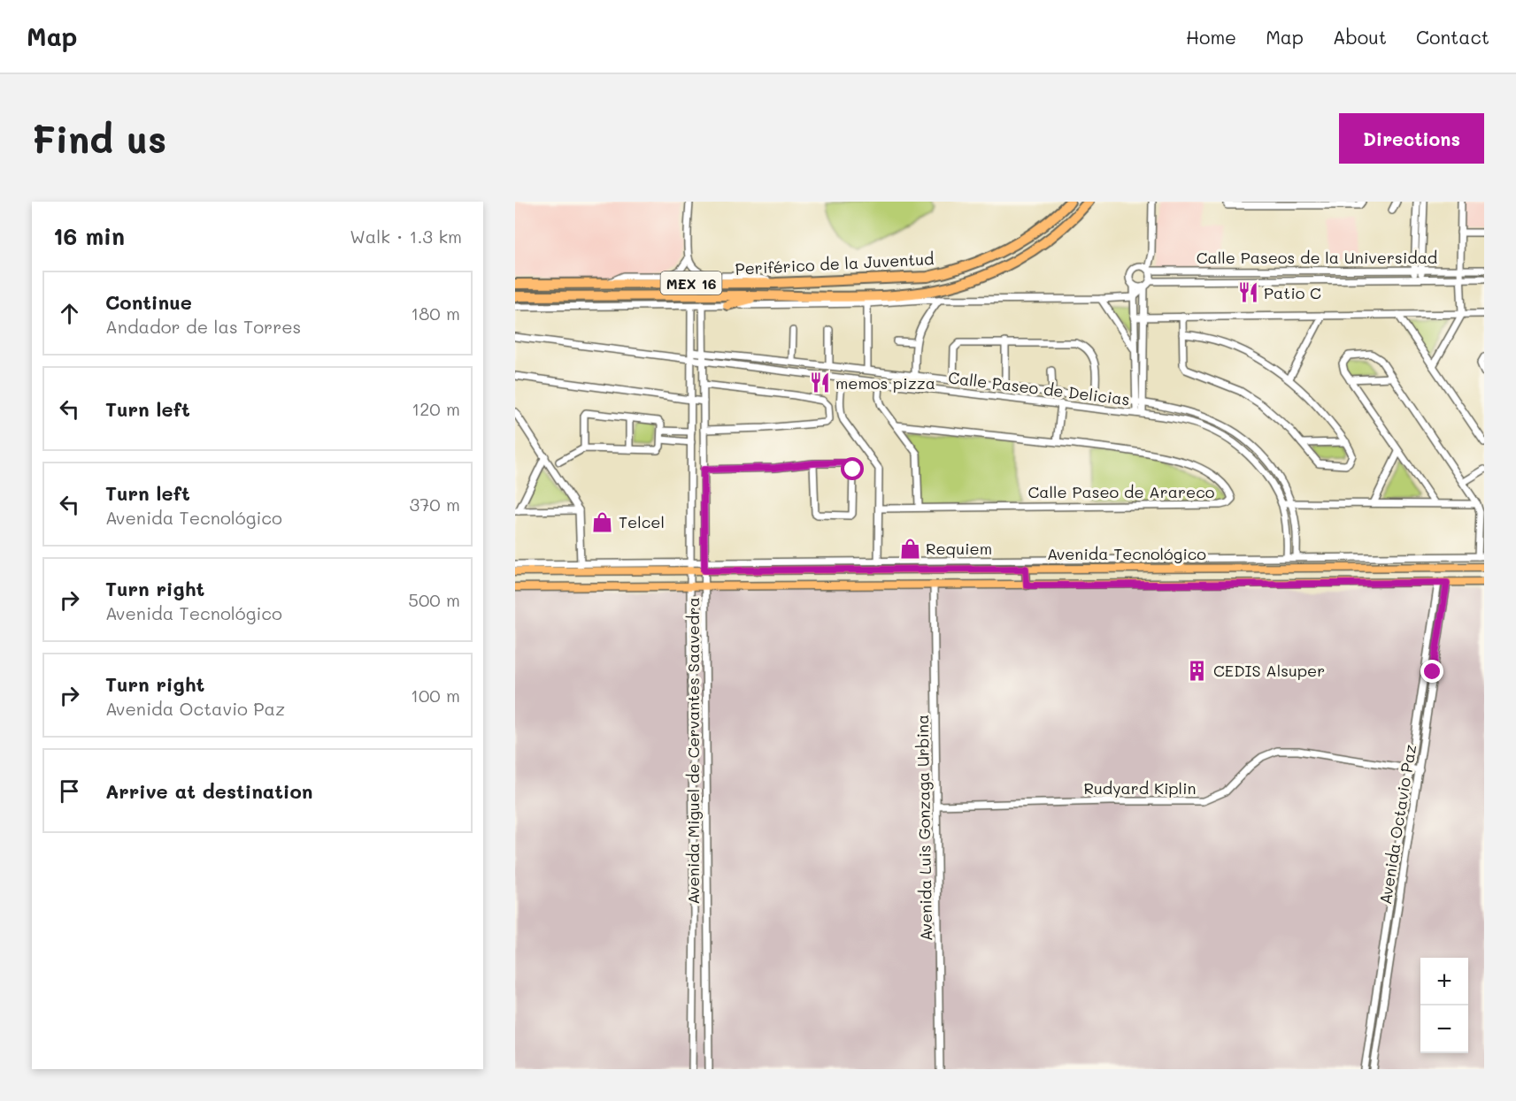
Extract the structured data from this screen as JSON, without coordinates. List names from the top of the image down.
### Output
{
  "streets": {
    "highway": ["Periférico de la Juventud", "MEX 16"],
    "main road": ["Avenida Tecnológico"],
    "street": [
      "Calle Paseos de la Universidad",
      "Calle Paseo de Delicias",
      "Calle Paseo de Arareco",
      "Avenida Miguel de Cervantes Saavedra",
      "Rudyard Kiplin",
      "Avenida Octavio Paz",
      "Avenida Luis Gonzaga Urbina"
    ]
  },
  "crossings": [
    ["Calle Paseo de Delicias", "Avenida Miguel de Cervantes Saavedra"],
    ["Avenida Tecnológico", "Avenida Miguel de Cervantes Saavedra"],
    ["Avenida Tecnológico", "Avenida Octavio Paz"],
    ["Avenida Tecnológico", "Avenida Luis Gonzaga Urbina"],
    ["Rudyard Kiplin", "Avenida Octavio Paz"],
    ["Rudyard Kiplin", "Avenida Luis Gonzaga Urbina"]
  ],
  "places": {
    "restaurant": ["Patio C", "memos pizza"],
    "shop": ["Telcel", "Requiem"],
    "building": ["CEDIS Alsuper"]
  },
  "page": {
    "header": "Map",
    "nav": [
      "Home",
      "Map",
      "About",
      "Contact"
    ],
    "buttons": "Directions",
    "title": "Find us",
    "heading": ["16 min", "Walk · 1.3 km"],
    "list": [
      ["Continue", "Andador de las Torres", "180 m"],
      ["Turn left", "120 m"],
      ["Turn left", "Avenida Tecnológico", "370 m"],
      ["Turn right", "Avenida Tecnológico", "500 m"],
      ["Turn right", "Avenida Octavio Paz", "100 m"],
      "Arrive at destination"
    ],
    "map_buttons": ["+", "−"]
  }
}
